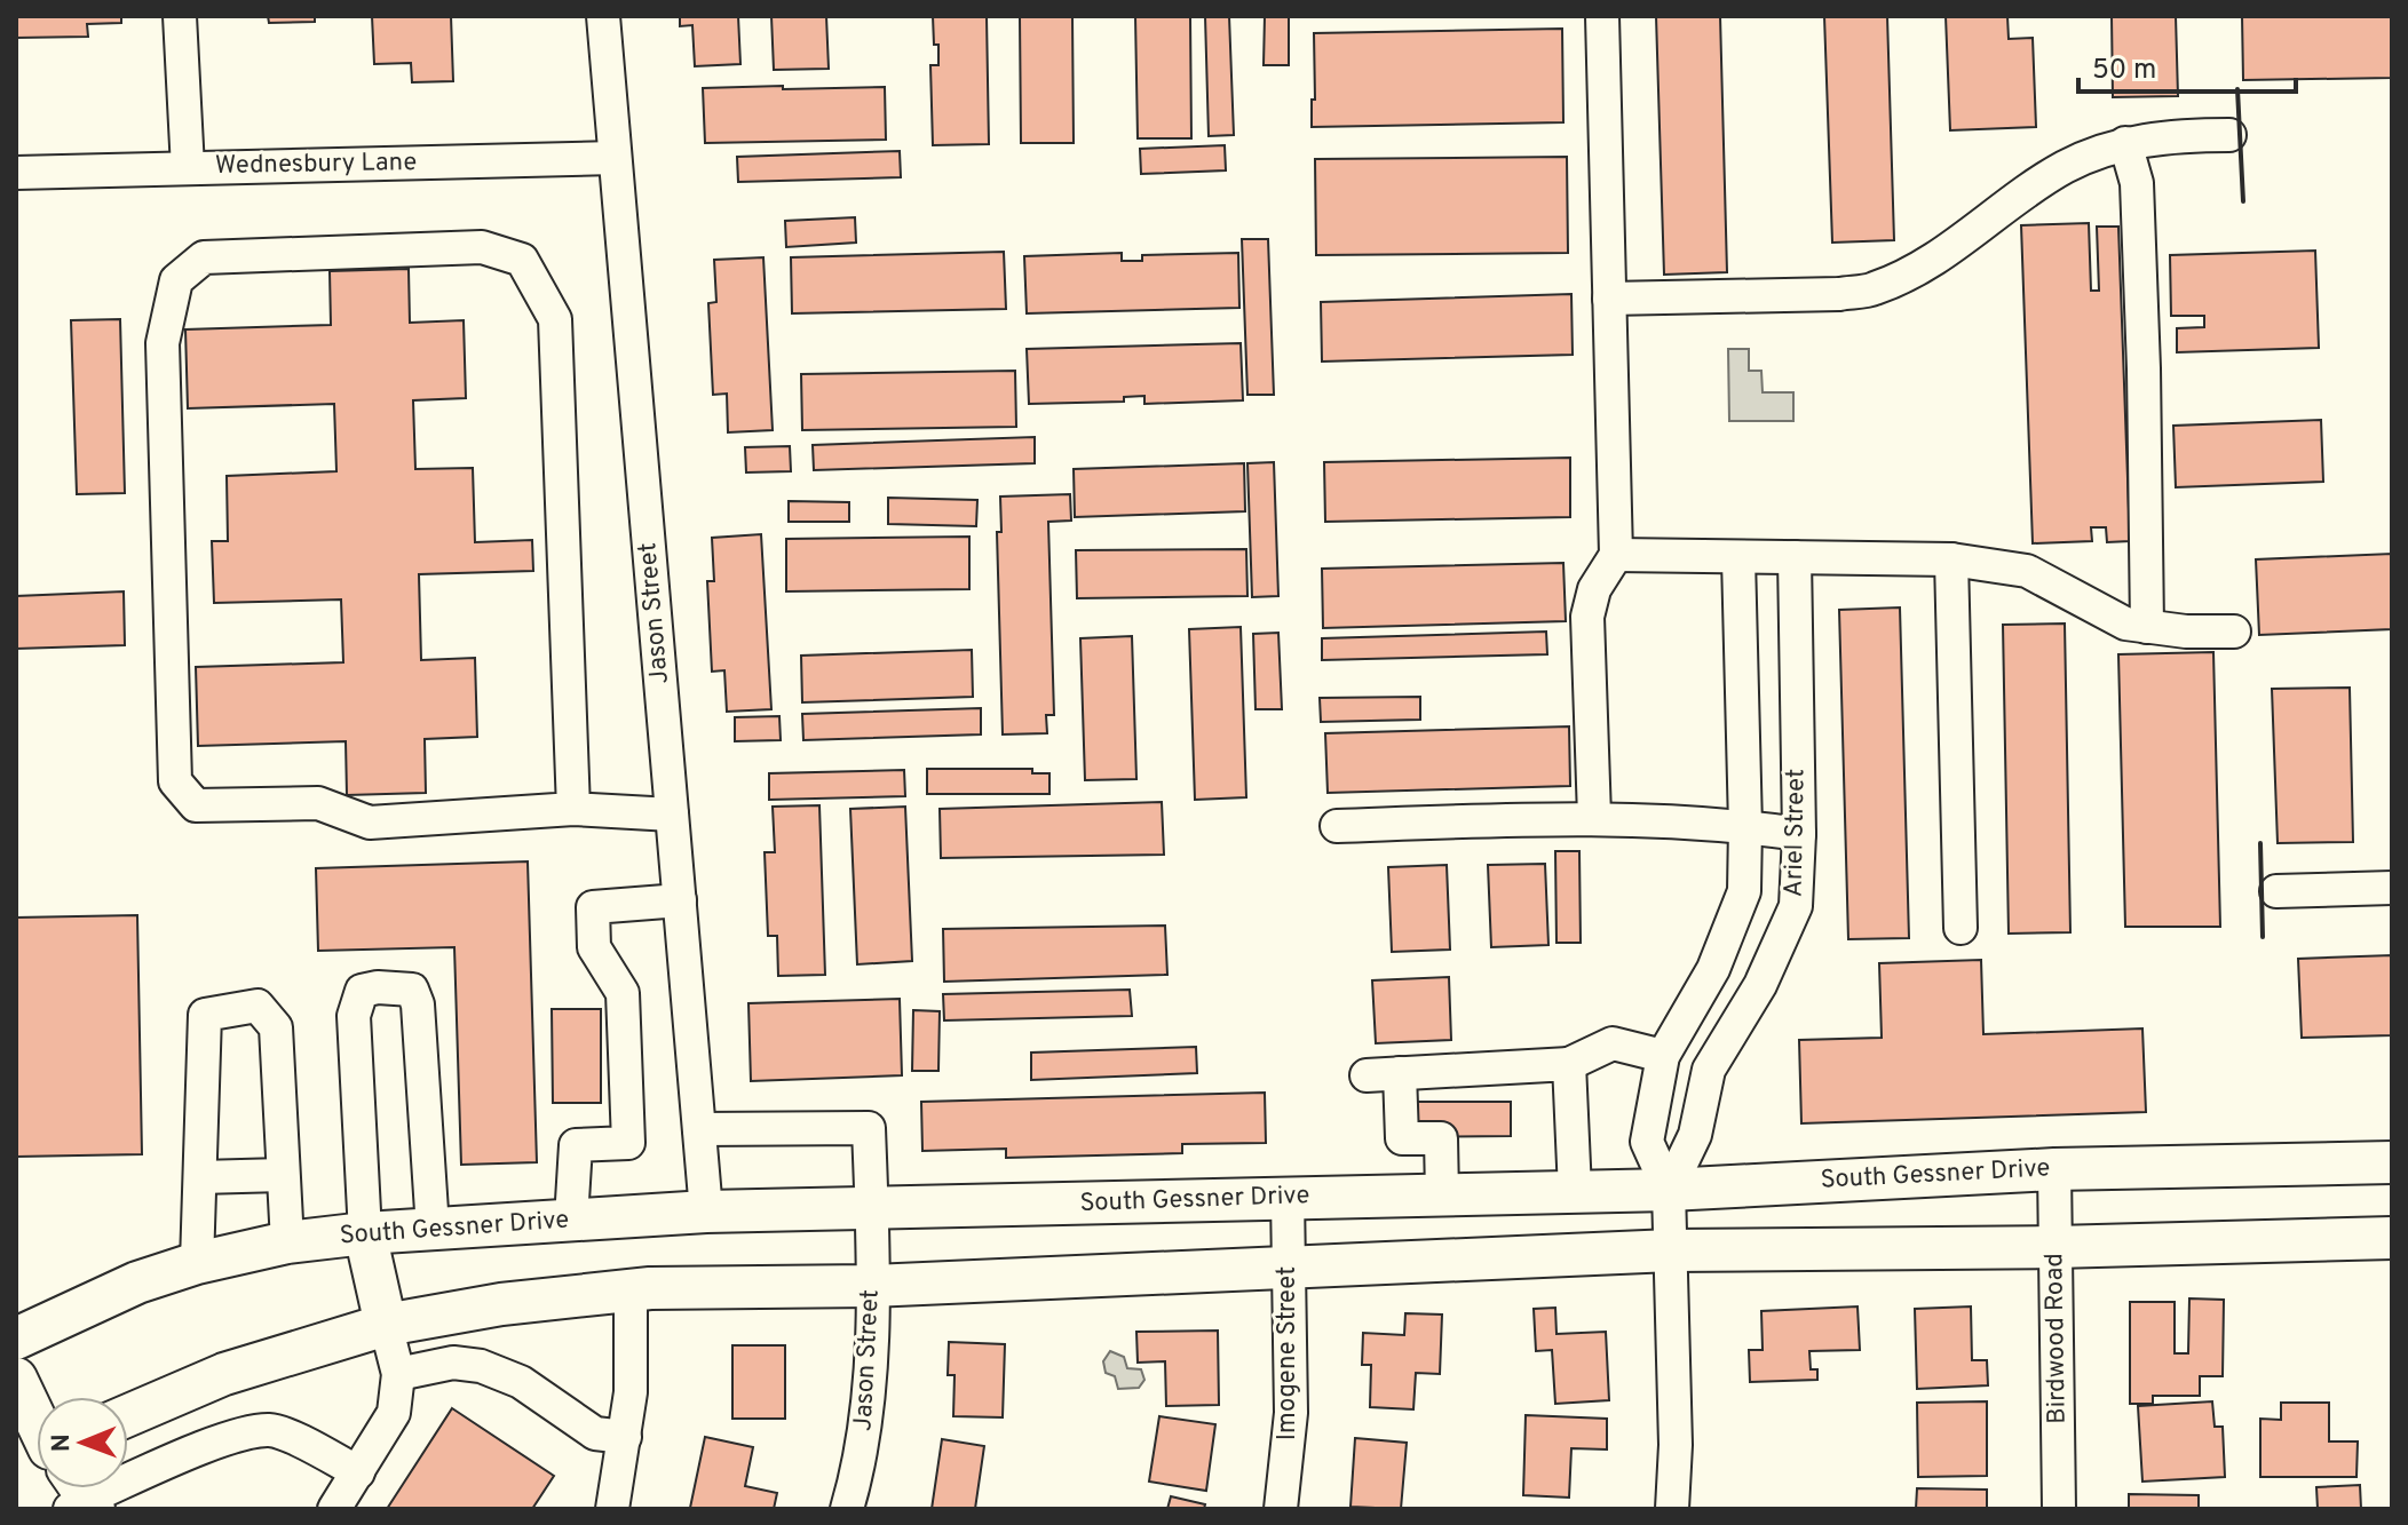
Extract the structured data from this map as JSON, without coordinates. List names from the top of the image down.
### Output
{
  "streets": {
    "main road": ["South Gessner Drive"],
    "street": [
      "Wednesbury Lane",
      "Jason Street",
      "Ariel Street",
      "Birdwood Road",
      "Imogene Street"
    ]
  },
  "crossings": [
    ["Wednesbury Lane", "Jason Street"],
    ["Jason Street", "South Gessner Drive"],
    ["Ariel Street", "South Gessner Drive"],
    ["South Gessner Drive", "Birdwood Road"],
    ["South Gessner Drive", "Imogene Street"]
  ],
  "scale_bar": "50 m",
  "north": "left"
}
